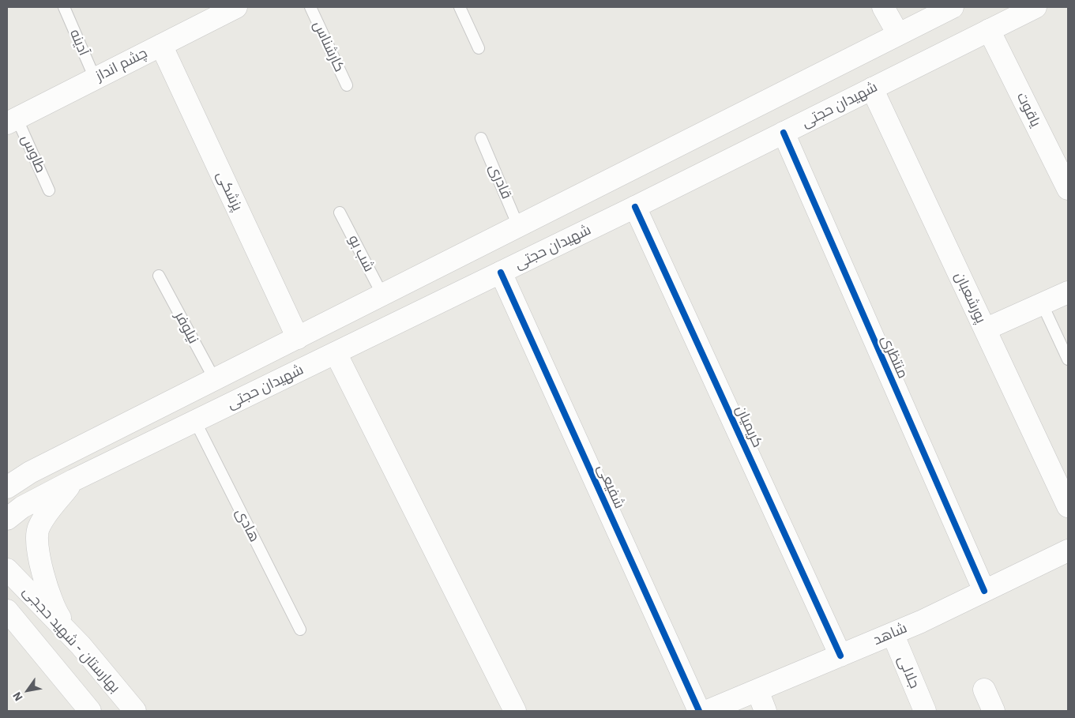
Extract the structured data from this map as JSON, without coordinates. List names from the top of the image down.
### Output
{
  "streets": {
    "street": [
      "چشم انداز",
      "شهیدان حجتی",
      "یاقوت",
      "پزشکی",
      "پورشعبان",
      "منتظری",
      "کریمیان",
      "شفیعی",
      "شاهد",
      "بهارستان - شهید حججی",
      "جلالی"
    ],
    "lane": [
      "آدینه",
      "کارشناس",
      "طاوس",
      "قادری",
      "شب بو",
      "نیلوفر",
      "هادی"
    ]
  },
  "crossings": [
    ["آدینه", "چشم انداز"],
    ["چشم انداز", "طاوس"],
    ["چشم انداز", "پزشکی"],
    ["شهیدان حجتی", "یاقوت"],
    ["شهیدان حجتی", "قادری"],
    ["شهیدان حجتی", "پزشکی"],
    ["شهیدان حجتی", "شب بو"],
    ["شهیدان حجتی", "پورشعبان"],
    ["شهیدان حجتی", "نیلوفر"],
    ["شهیدان حجتی", "منتظری"],
    ["شهیدان حجتی", "کریمیان"],
    ["شهیدان حجتی", "شفیعی"],
    ["شهیدان حجتی", "هادی"],
    ["منتظری", "شاهد"],
    ["کریمیان", "شاهد"],
    ["شاهد", "جلالی"]
  ],
  "north": "bottom left"
}
